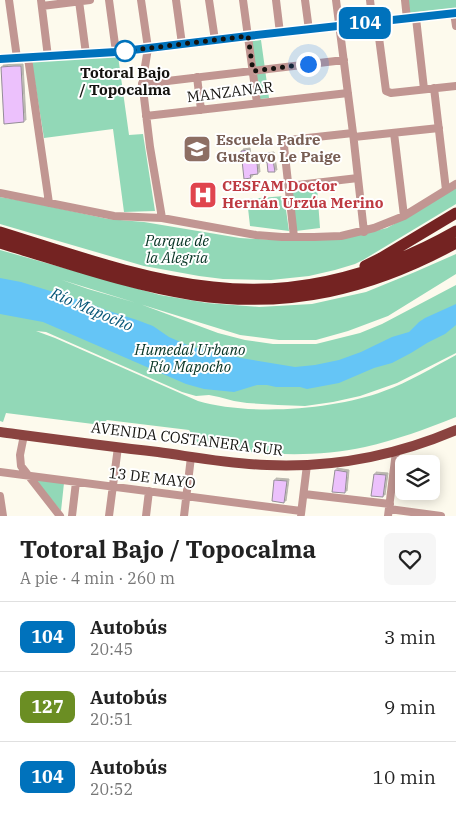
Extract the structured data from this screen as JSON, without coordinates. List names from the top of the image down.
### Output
{
  "streets": {
    "main road": ["AVENIDA COSTANERA SUR"],
    "street": ["MANZANAR", "13 DE MAYO"]
  },
  "water": ["Río Mapocho"],
  "parks": ["Parque de la Alegría", "Humedal Urbano Río Mapocho"],
  "places": {
    "other": ["Totoral Bajo / Topocalma"],
    "school or university": ["Escuela Padre Gustavo Le Paige"],
    "hospital": ["CESFAM Doctor Hernán Urzúa Merino"]
  },
  "lines": ["bus line 104"],
  "page": {
    "on_map": "104",
    "heading": ["Totoral Bajo / Topocalma", "A pie · 4 min · 260 m"],
    "list": [
      {
        "mark": "104",
        "name": "Autobús",
        "note": "20:45",
        "value": "3 min"
      },
      {
        "mark": "127",
        "name": "Autobús",
        "note": "20:51",
        "value": "9 min"
      },
      {
        "mark": "104",
        "name": "Autobús",
        "note": "20:52",
        "value": "10 min"
      }
    ]
  }
}
